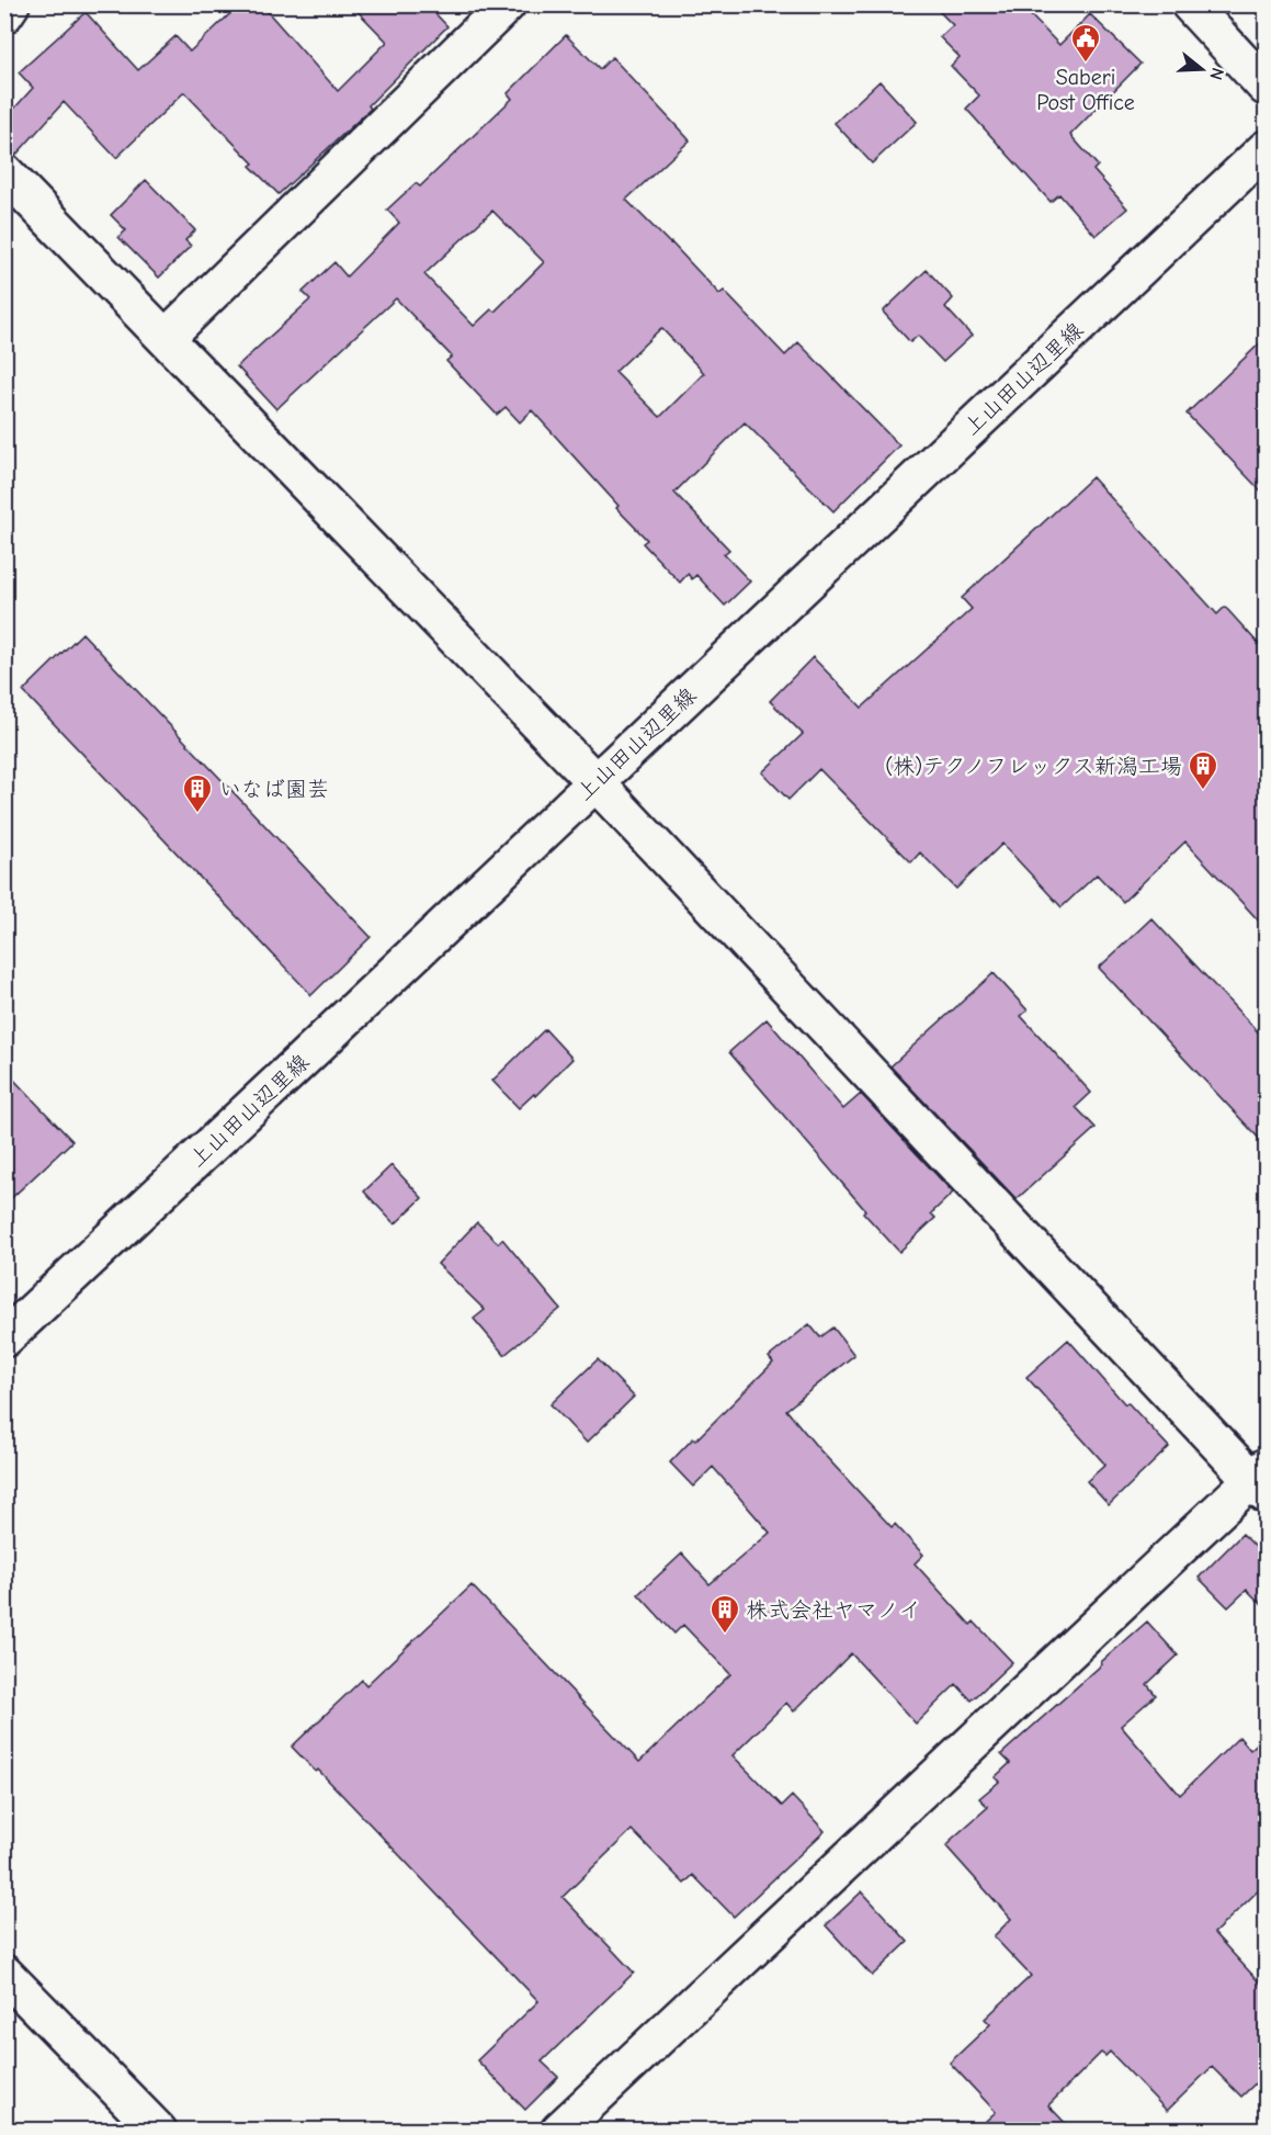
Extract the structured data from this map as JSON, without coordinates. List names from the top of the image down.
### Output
{
  "streets": {
    "main road": ["上山田山辺里線"]
  },
  "places": {
    "public building": ["Saberi Post Office"],
    "building": ["(株)テクノフレックス新潟工場", "いなば園芸", "株式会社ヤマノイ"]
  },
  "north": "right"
}
